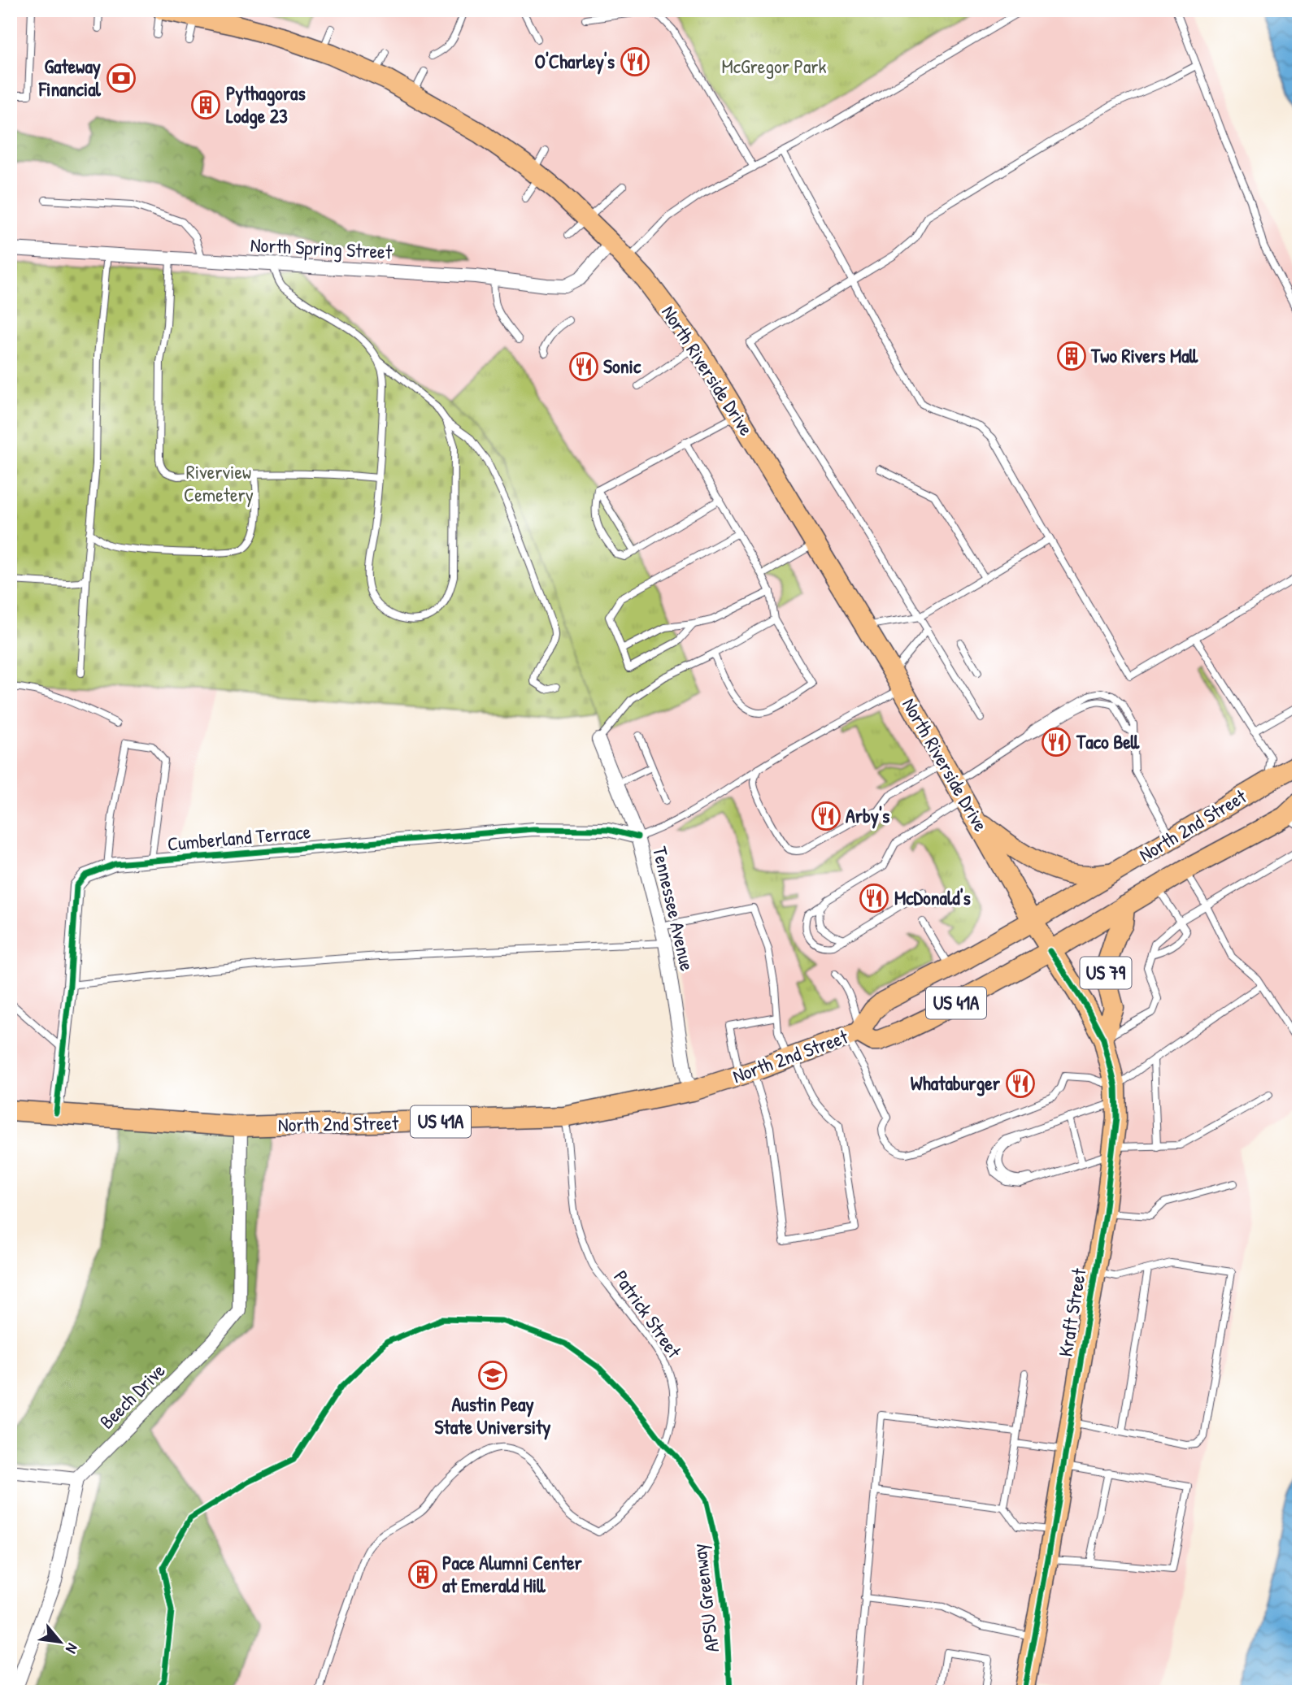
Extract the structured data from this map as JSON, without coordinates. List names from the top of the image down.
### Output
{
  "streets": {
    "main road": [
      "North Riverside Drive",
      "North 2nd Street",
      "US 79",
      "US 41A",
      "Kraft Street"
    ],
    "street": [
      "North Spring Street",
      "Cumberland Terrace",
      "Tennessee Avenue",
      "Beech Drive"
    ],
    "lane": ["Patrick Street"],
    "cycle path": ["APSU Greenway"]
  },
  "crossings": [
    ["North Spring Street", "North Riverside Drive"],
    ["North Riverside Drive", "North 2nd Street"],
    ["North Riverside Drive", "Kraft Street"],
    ["North 2nd Street", "Cumberland Terrace"],
    ["North 2nd Street", "Tennessee Avenue"],
    ["North 2nd Street", "US 79"],
    ["North 2nd Street", "Kraft Street"],
    ["North 2nd Street", "Patrick Street"],
    ["North 2nd Street", "Beech Drive"],
    ["Cumberland Terrace", "Tennessee Avenue"],
    ["US 79", "Kraft Street"]
  ],
  "parks": ["McGregor Park", "Riverview Cemetery"],
  "places": {
    "restaurant": [
      "O'Charley's",
      "Sonic",
      "Taco Bell",
      "Arby's",
      "McDonald's",
      "Whataburger"
    ],
    "bank": ["Gateway Financial"],
    "building": ["Pythagoras Lodge 23", "Two Rivers Mall", "Pace Alumni Center at Emerald Hill"],
    "school or university": ["Austin Peay State University"]
  },
  "north": "bottom right"
}
